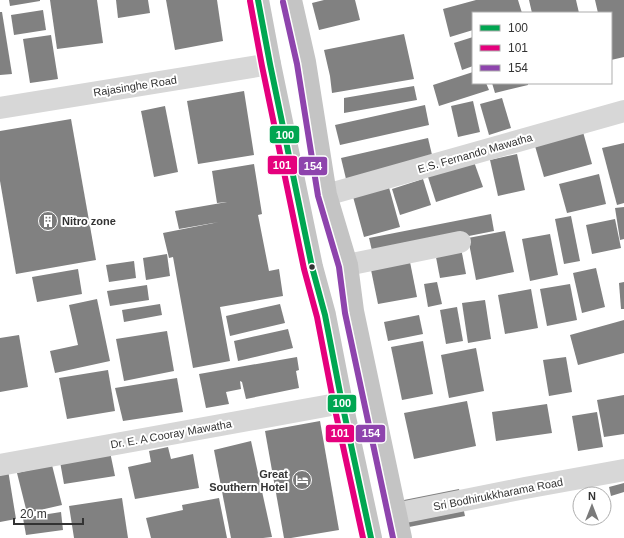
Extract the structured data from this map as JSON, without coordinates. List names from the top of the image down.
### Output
{
  "streets": {
    "street": [
      "Rajasinghe Road",
      "E.S. Fernando Mawatha",
      "Dr. E. A Cooray Mawatha",
      "Sri Bodhirukkharama Road"
    ]
  },
  "places": {
    "building": ["Nitro zone"],
    "hotel": ["Great Southern Hotel"]
  },
  "lines": ["transit line 100", "transit line 101", "transit line 154"],
  "legend": ["100", "101", "154"],
  "scale_bar": "20 m",
  "north": "top"
}
